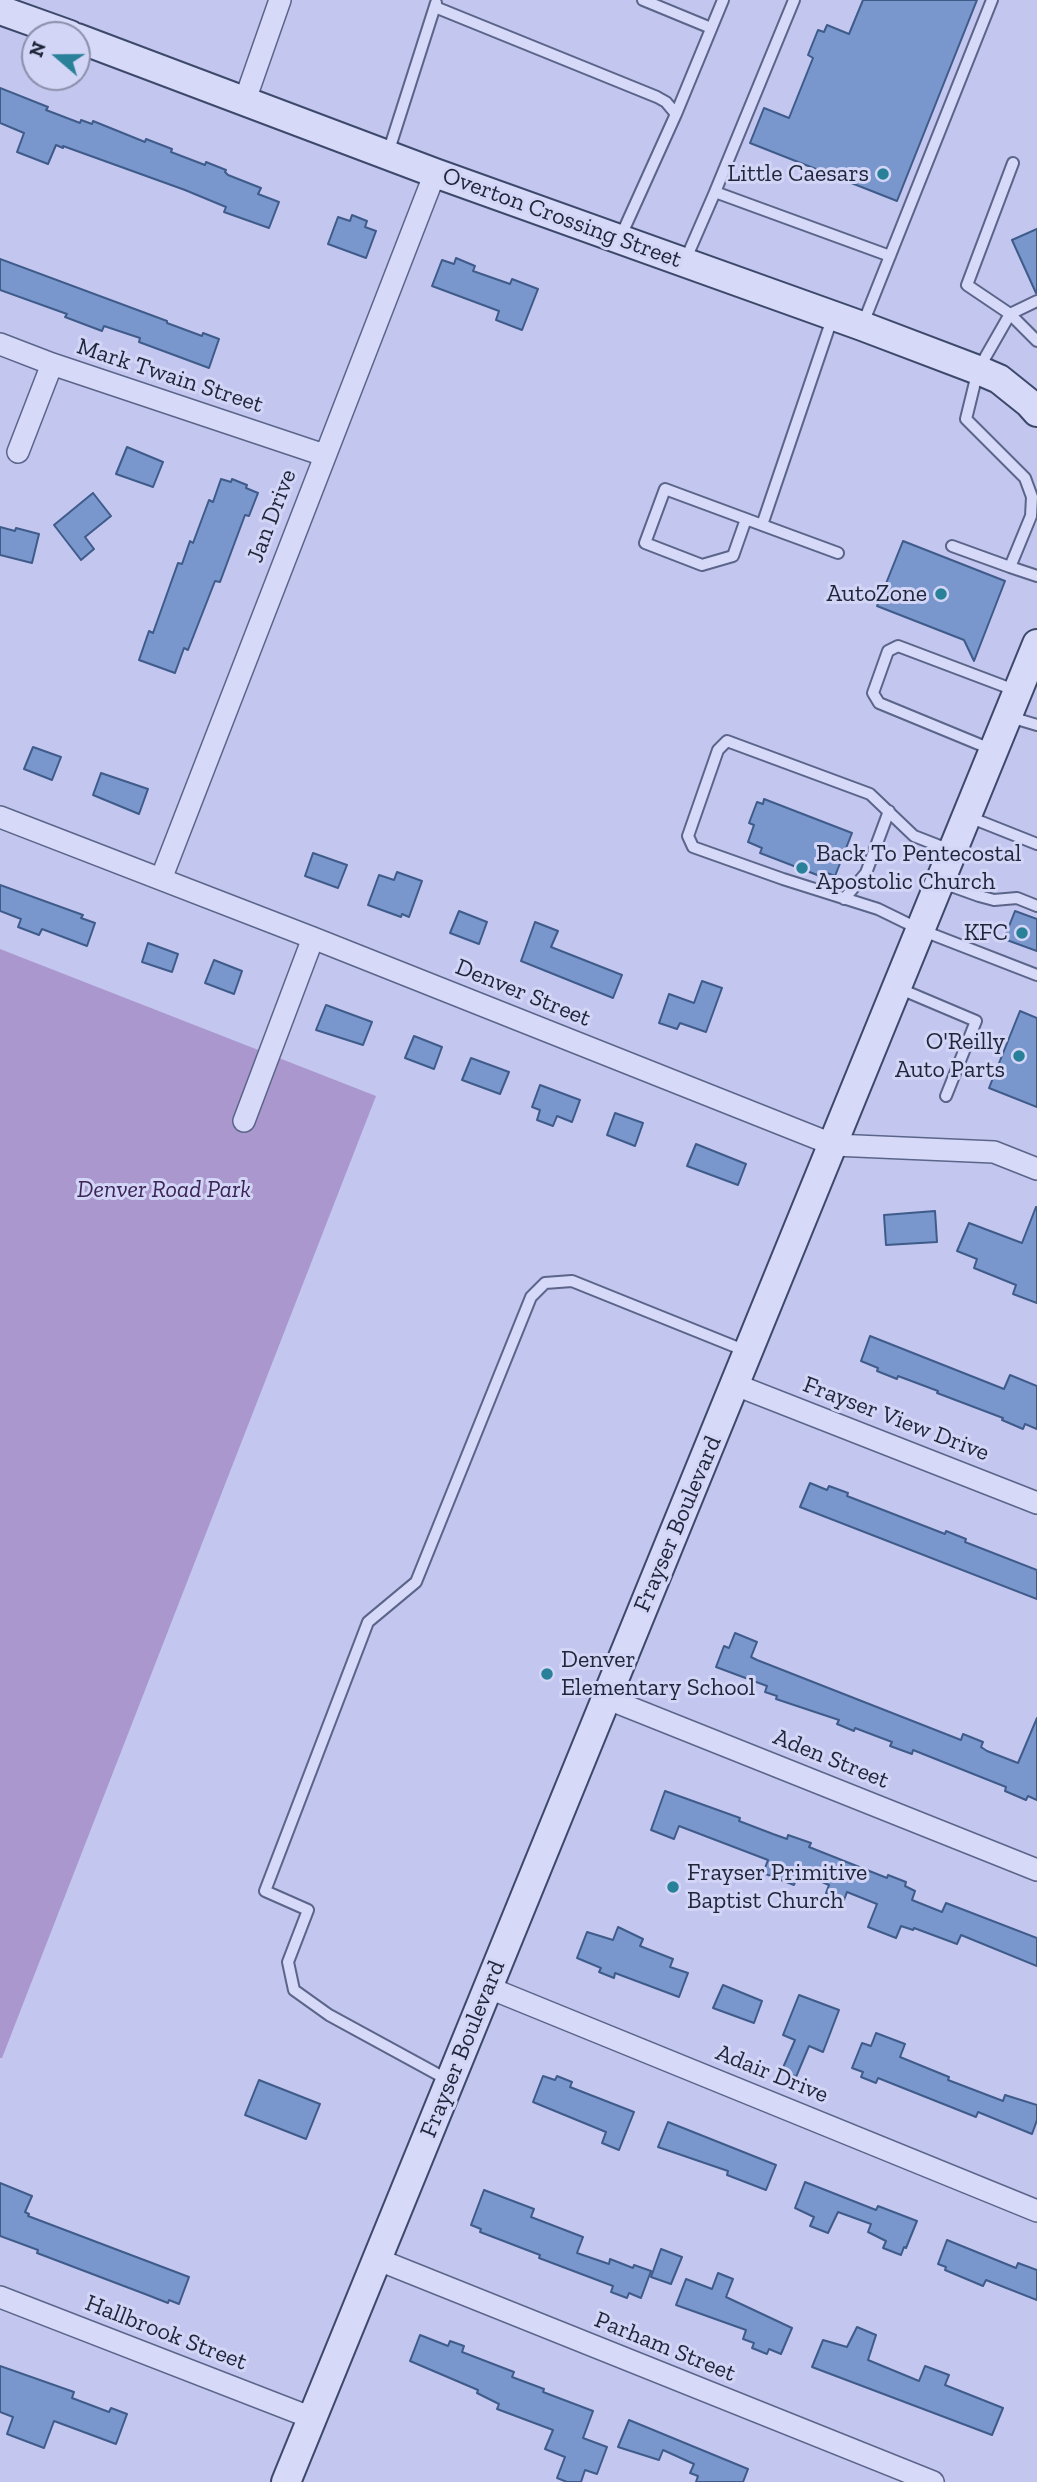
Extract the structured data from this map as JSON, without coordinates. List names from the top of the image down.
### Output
{
  "streets": {
    "main road": ["Overton Crossing Street", "Frayser Boulevard"],
    "street": [
      "Mark Twain Street",
      "Jan Drive",
      "Denver Street",
      "Frayser View Drive",
      "Aden Street",
      "Adair Drive",
      "Hallbrook Street",
      "Parham Street"
    ]
  },
  "crossings": [
    ["Overton Crossing Street", "Jan Drive"],
    ["Mark Twain Street", "Jan Drive"],
    ["Jan Drive", "Denver Street"],
    ["Denver Street", "Frayser Boulevard"],
    ["Frayser View Drive", "Frayser Boulevard"],
    ["Frayser Boulevard", "Aden Street"],
    ["Frayser Boulevard", "Adair Drive"],
    ["Frayser Boulevard", "Hallbrook Street"],
    ["Frayser Boulevard", "Parham Street"]
  ],
  "parks": ["Denver Road Park"],
  "places": [
    "Little Caesars",
    "AutoZone",
    "Back To Pentecostal Apostolic Church",
    "KFC",
    "O'Reilly Auto Parts",
    "Denver Elementary School",
    "Frayser Primitive Baptist Church"
  ],
  "north": "left"
}
